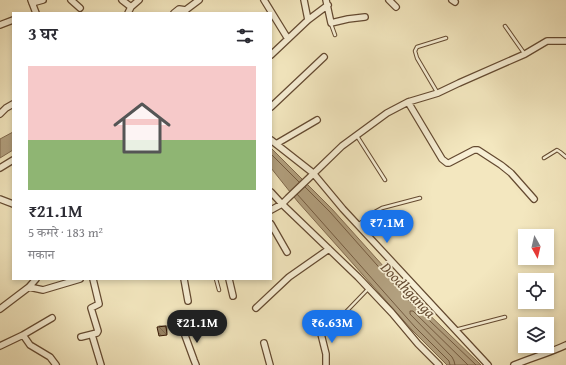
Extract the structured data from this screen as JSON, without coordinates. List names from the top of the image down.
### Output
{
  "water": ["Doodhganga"],
  "north": "bottom",
  "page": {
    "heading": "3 घर",
    "list": [
      {
        "name": "₹21.1M",
        "note": "5 कमरे · 183 m² · मकान"
      }
    ],
    "price": ["₹7.1M", "₹21.1M", "₹6.63M"]
  }
}
